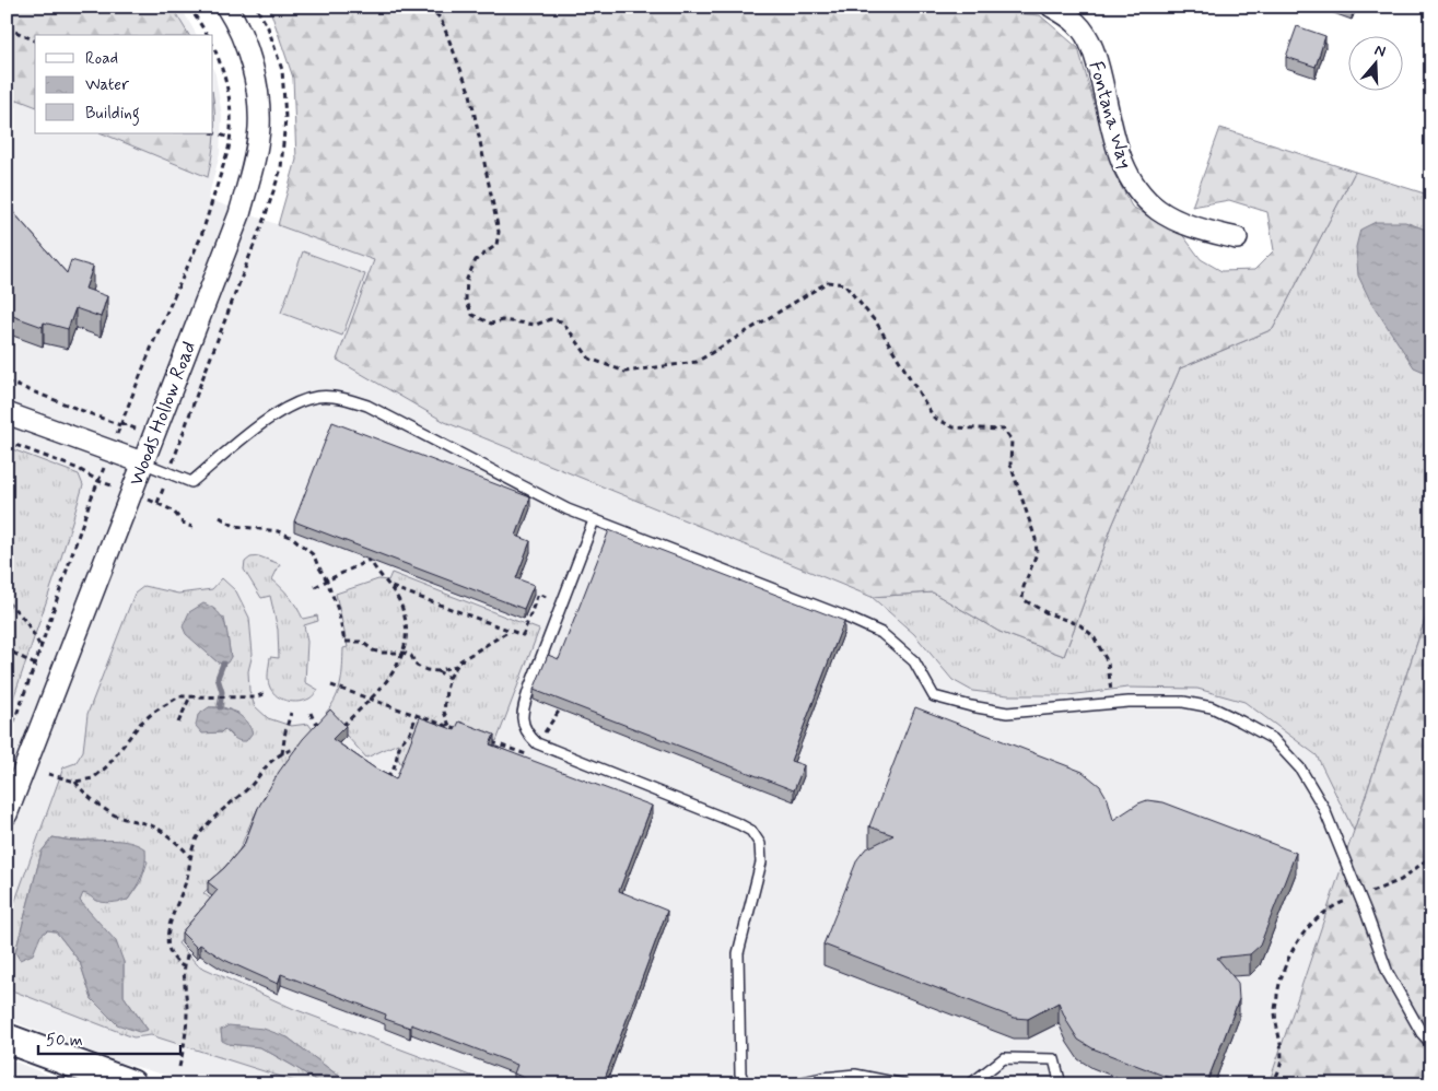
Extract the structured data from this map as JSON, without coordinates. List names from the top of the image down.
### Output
{
  "streets": {
    "street": ["Fontana Way", "Woods Hollow Road"]
  },
  "legend": ["Road", "Water", "Building"],
  "scale_bar": "50 m",
  "north": "top"
}
